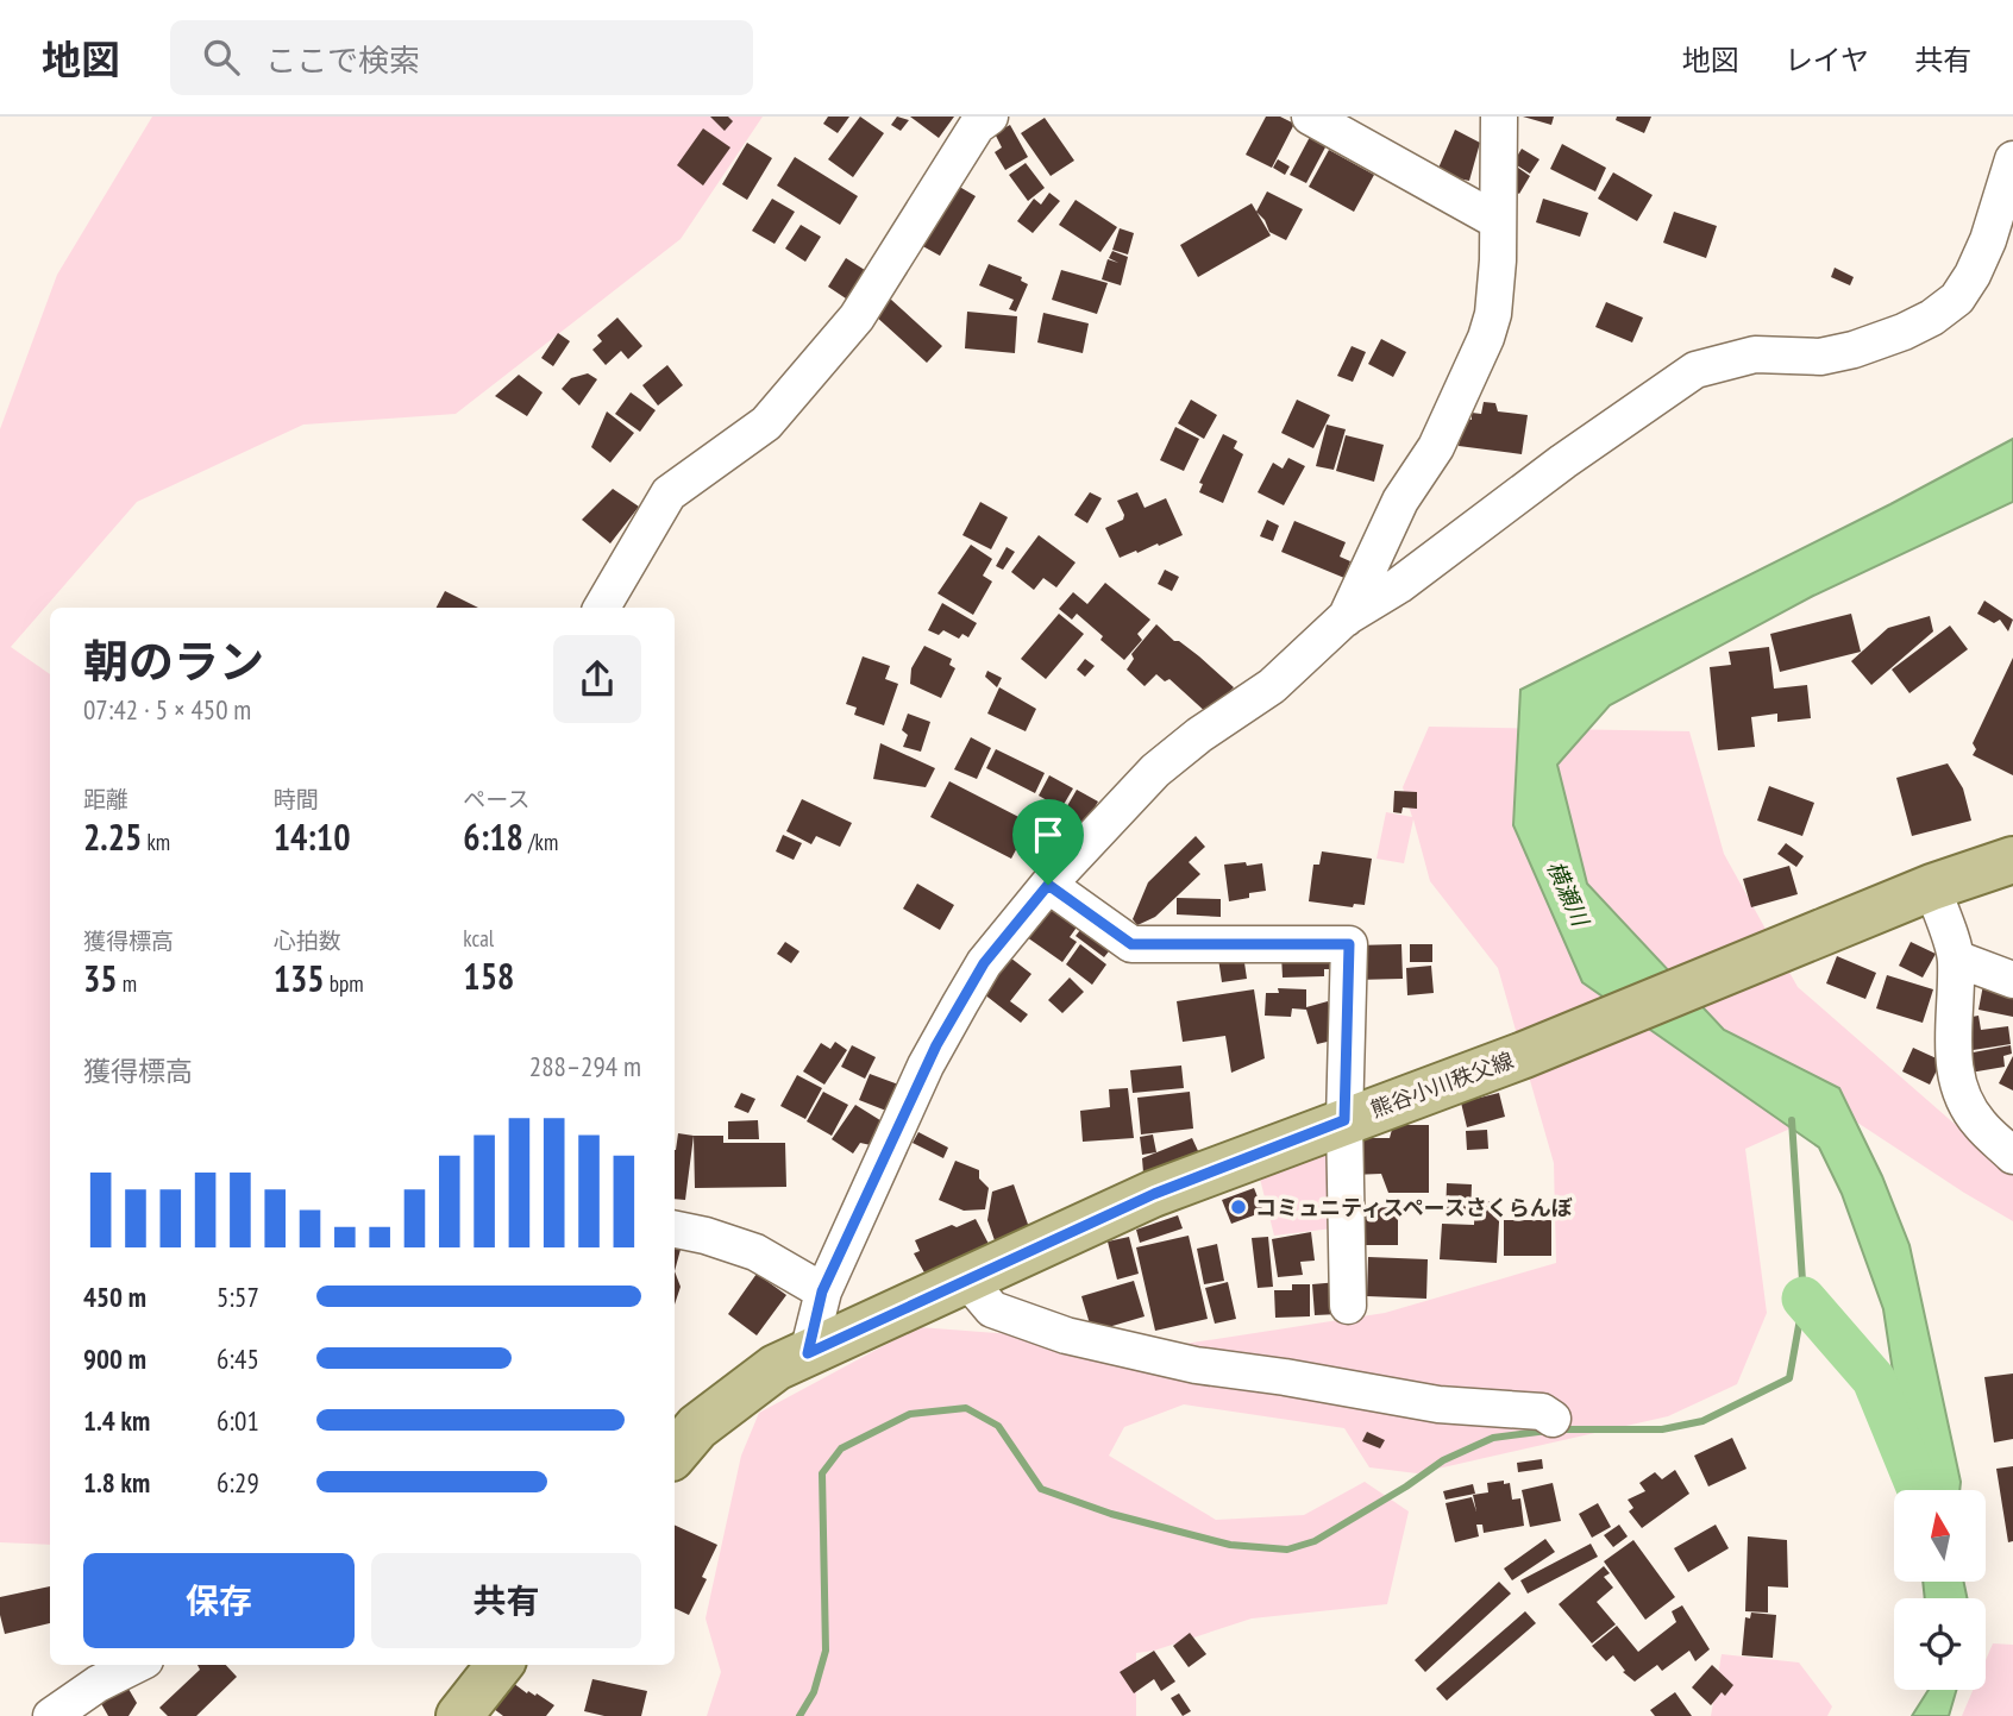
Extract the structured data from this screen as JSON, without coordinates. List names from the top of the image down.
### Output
{
  "streets": {
    "main road": ["熊谷小川秩父線"]
  },
  "water": ["横瀬川"],
  "places": ["コミュニティスペースさくらんぼ"],
  "north": "top",
  "page": {
    "header": "地図",
    "search": "ここで検索",
    "nav": ["地図", "レイヤ", "共有"],
    "heading": ["朝のラン", "07:42 · 5 × 450 m"],
    "stats": [
      ["距離", "2.25 km"],
      ["時間", "14:10"],
      ["ペース", "6:18 /km"],
      ["獲得標高", "35 m"],
      ["心拍数", "135 bpm"],
      ["kcal", "158"]
    ],
    "chart": ["獲得標高", "288–294 m"],
    "list": [
      {
        "name": "450 m",
        "note": "5:57"
      },
      {
        "name": "900 m",
        "note": "6:45"
      },
      {
        "name": "1.4 km",
        "note": "6:01"
      },
      {
        "name": "1.8 km",
        "note": "6:29"
      }
    ],
    "buttons": ["保存", "共有"]
  }
}
